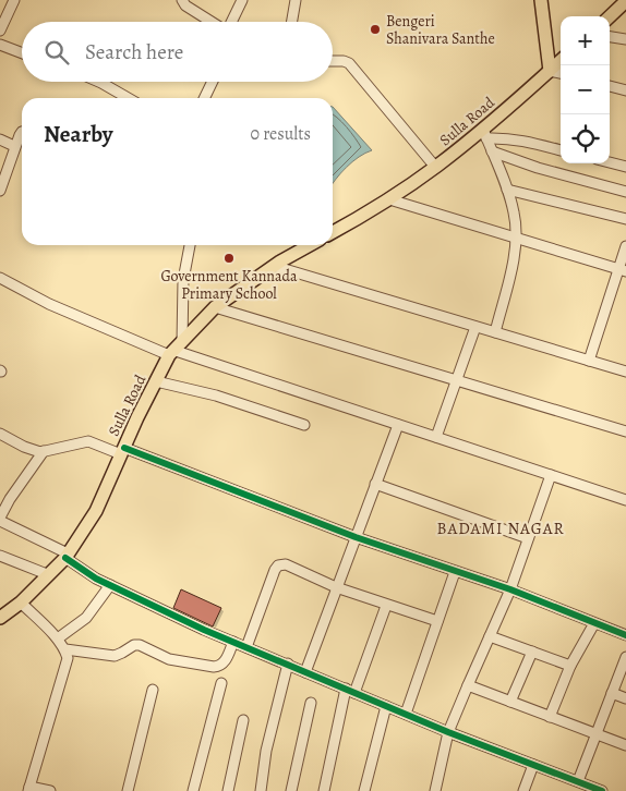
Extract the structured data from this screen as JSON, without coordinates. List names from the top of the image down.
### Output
{
  "streets": {
    "main road": ["Sulla Road"]
  },
  "districts": ["BADAMI NAGAR"],
  "places": ["Bengeri Shanivara Santhe", "Government Kannada Primary School"],
  "page": {
    "map_buttons": ["+", "−"],
    "search": "Search here",
    "heading": ["Nearby", "0 results"]
  }
}
